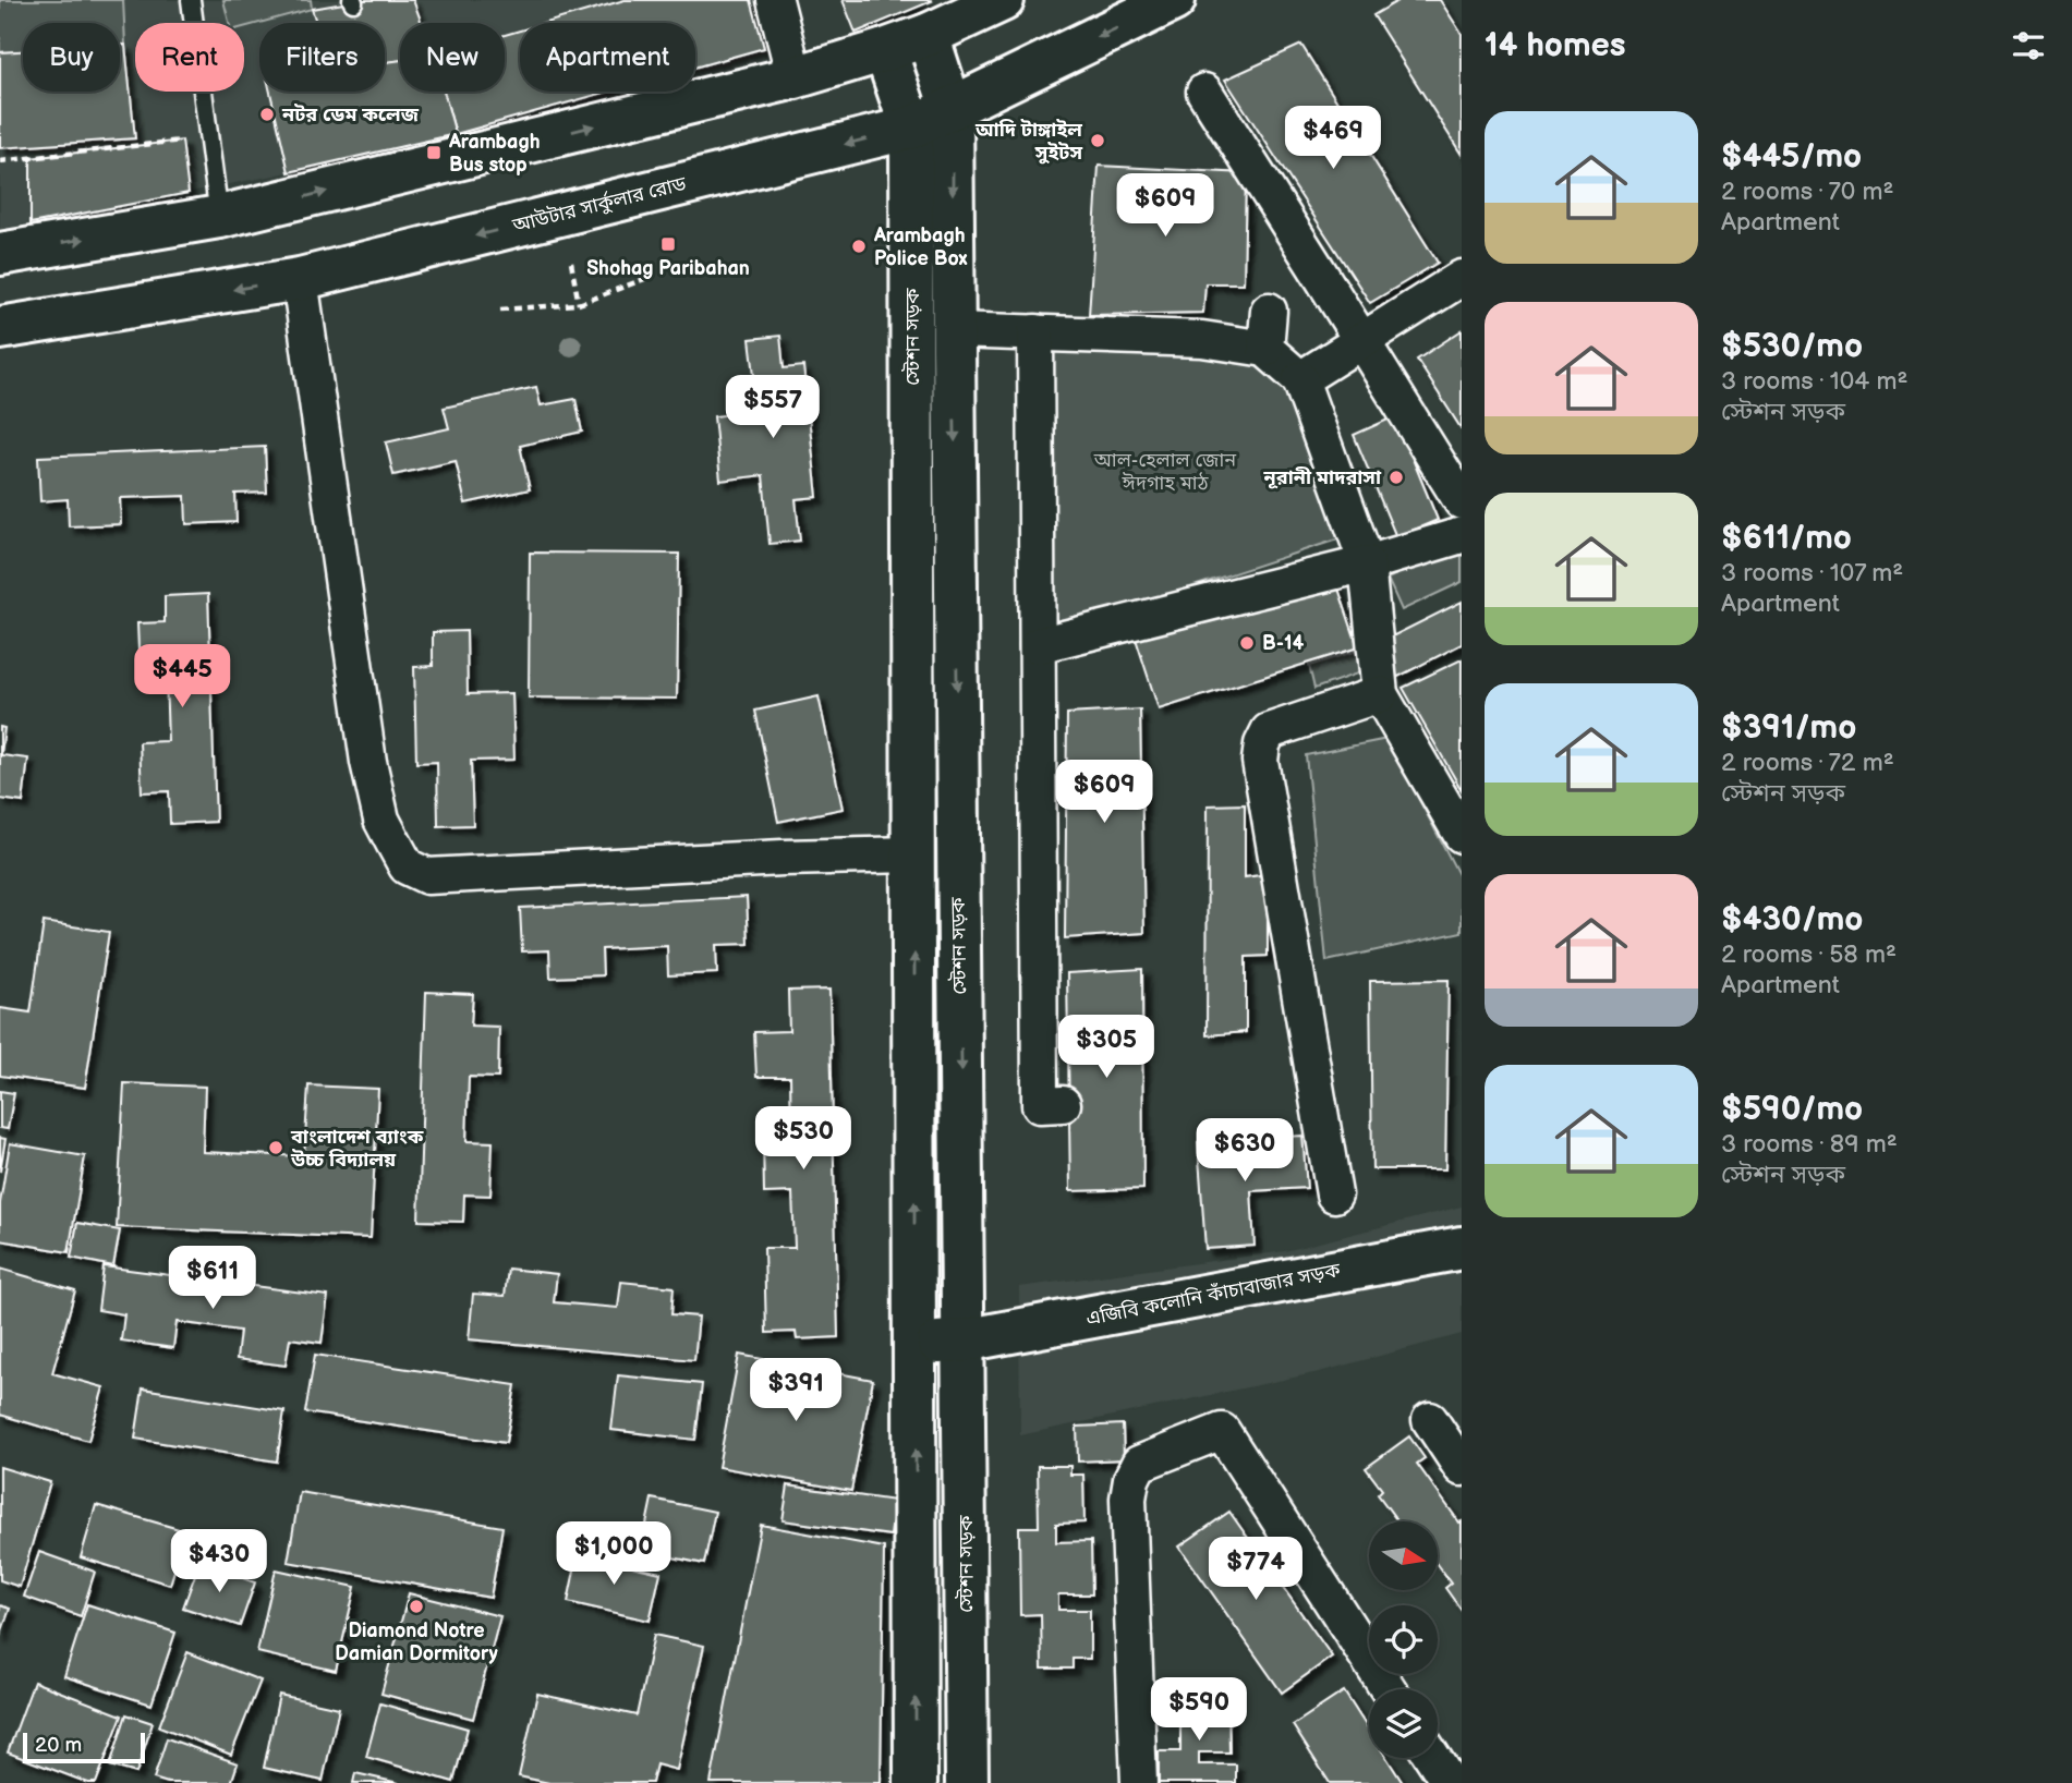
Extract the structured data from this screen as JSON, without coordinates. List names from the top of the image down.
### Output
{
  "streets": {
    "main road": ["আউটার সার্কুলার রোড", "স্টেশন সড়ক", "এজিবি কলোনি কাঁচাবাজার সড়ক"]
  },
  "crossings": [
    ["আউটার সার্কুলার রোড", "স্টেশন সড়ক"],
    ["স্টেশন সড়ক", "এজিবি কলোনি কাঁচাবাজার সড়ক"]
  ],
  "parks": ["আল-হেলাল জোন ঈদগাহ মাঠ"],
  "places": {
    "other": [
      "নটর ডেম কলেজ",
      "আদি টাঙ্গাইল সুইটস",
      "Arambagh Police Box",
      "নূরানী মাদরাসা",
      "B-14",
      "বাংলাদেশ ব্যাংক উচ্চ বিদ্যালয়",
      "Diamond Notre Damian Dormitory"
    ],
    "transit": ["Arambagh Bus stop", "Shohag Paribahan"]
  },
  "scale_bar": "20 m",
  "north": "right",
  "page": {
    "heading": "14 homes",
    "chip": [
      "Buy",
      "Rent",
      "Filters",
      "New",
      "Apartment"
    ],
    "list": [
      {
        "name": "$445/mo",
        "note": "2 rooms · 70 m² · Apartment"
      },
      {
        "name": "$530/mo",
        "note": "3 rooms · 104 m² · স্টেশন সড়ক"
      },
      {
        "name": "$611/mo",
        "note": "3 rooms · 107 m² · Apartment"
      },
      {
        "name": "$391/mo",
        "note": "2 rooms · 72 m² · স্টেশন সড়ক"
      },
      {
        "name": "$430/mo",
        "note": "2 rooms · 58 m² · Apartment"
      },
      {
        "name": "$590/mo",
        "note": "3 rooms · 89 m² · স্টেশন সড়ক"
      }
    ],
    "price": [
      "$469",
      "$609",
      "$557",
      "$445",
      "$609",
      "$305",
      "$530",
      "$630",
      "$611",
      "$391",
      "$1,000",
      "$430",
      "$774",
      "$590"
    ],
    "scale": "20 m"
  }
}
